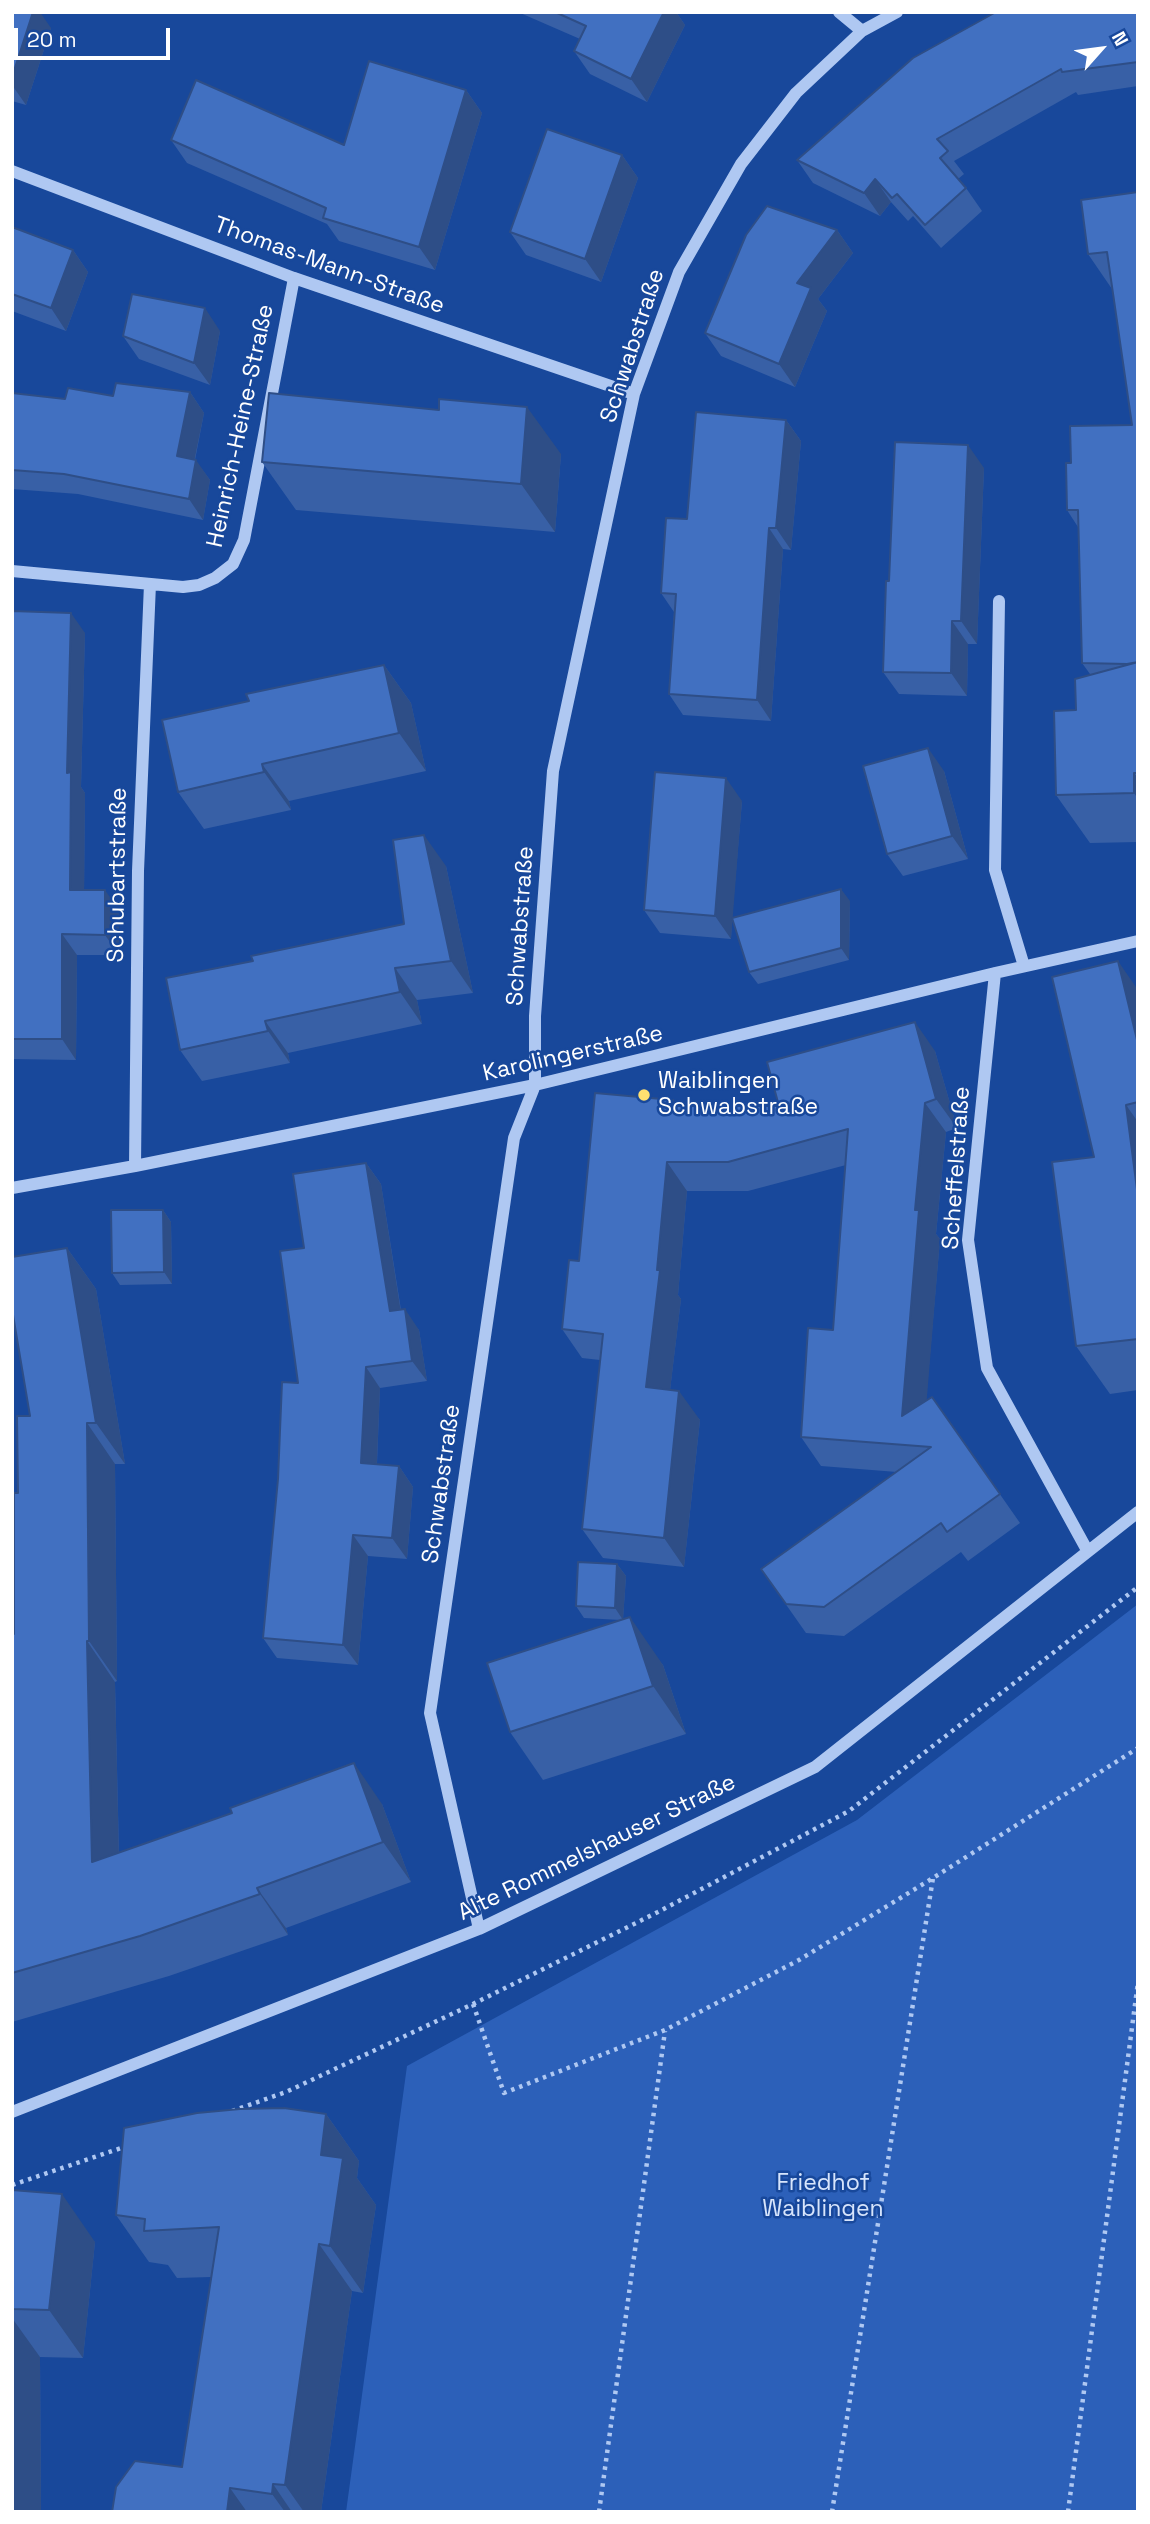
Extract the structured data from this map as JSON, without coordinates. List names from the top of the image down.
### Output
{
  "streets": {
    "street": [
      "Thomas-Mann-Straße",
      "Schwabstraße",
      "Heinrich-Heine-Straße",
      "Schubartstraße",
      "Karolingerstraße",
      "Scheffelstraße",
      "Alte Rommelshauser Straße"
    ]
  },
  "crossings": [
    ["Thomas-Mann-Straße", "Schwabstraße"],
    ["Thomas-Mann-Straße", "Heinrich-Heine-Straße"],
    ["Schwabstraße", "Karolingerstraße"],
    ["Schwabstraße", "Alte Rommelshauser Straße"],
    ["Heinrich-Heine-Straße", "Schubartstraße"],
    ["Schubartstraße", "Karolingerstraße"],
    ["Karolingerstraße", "Scheffelstraße"],
    ["Scheffelstraße", "Alte Rommelshauser Straße"]
  ],
  "parks": ["Friedhof Waiblingen"],
  "places": ["Waiblingen Schwabstraße"],
  "scale_bar": "20 m",
  "north": "top right"
}
